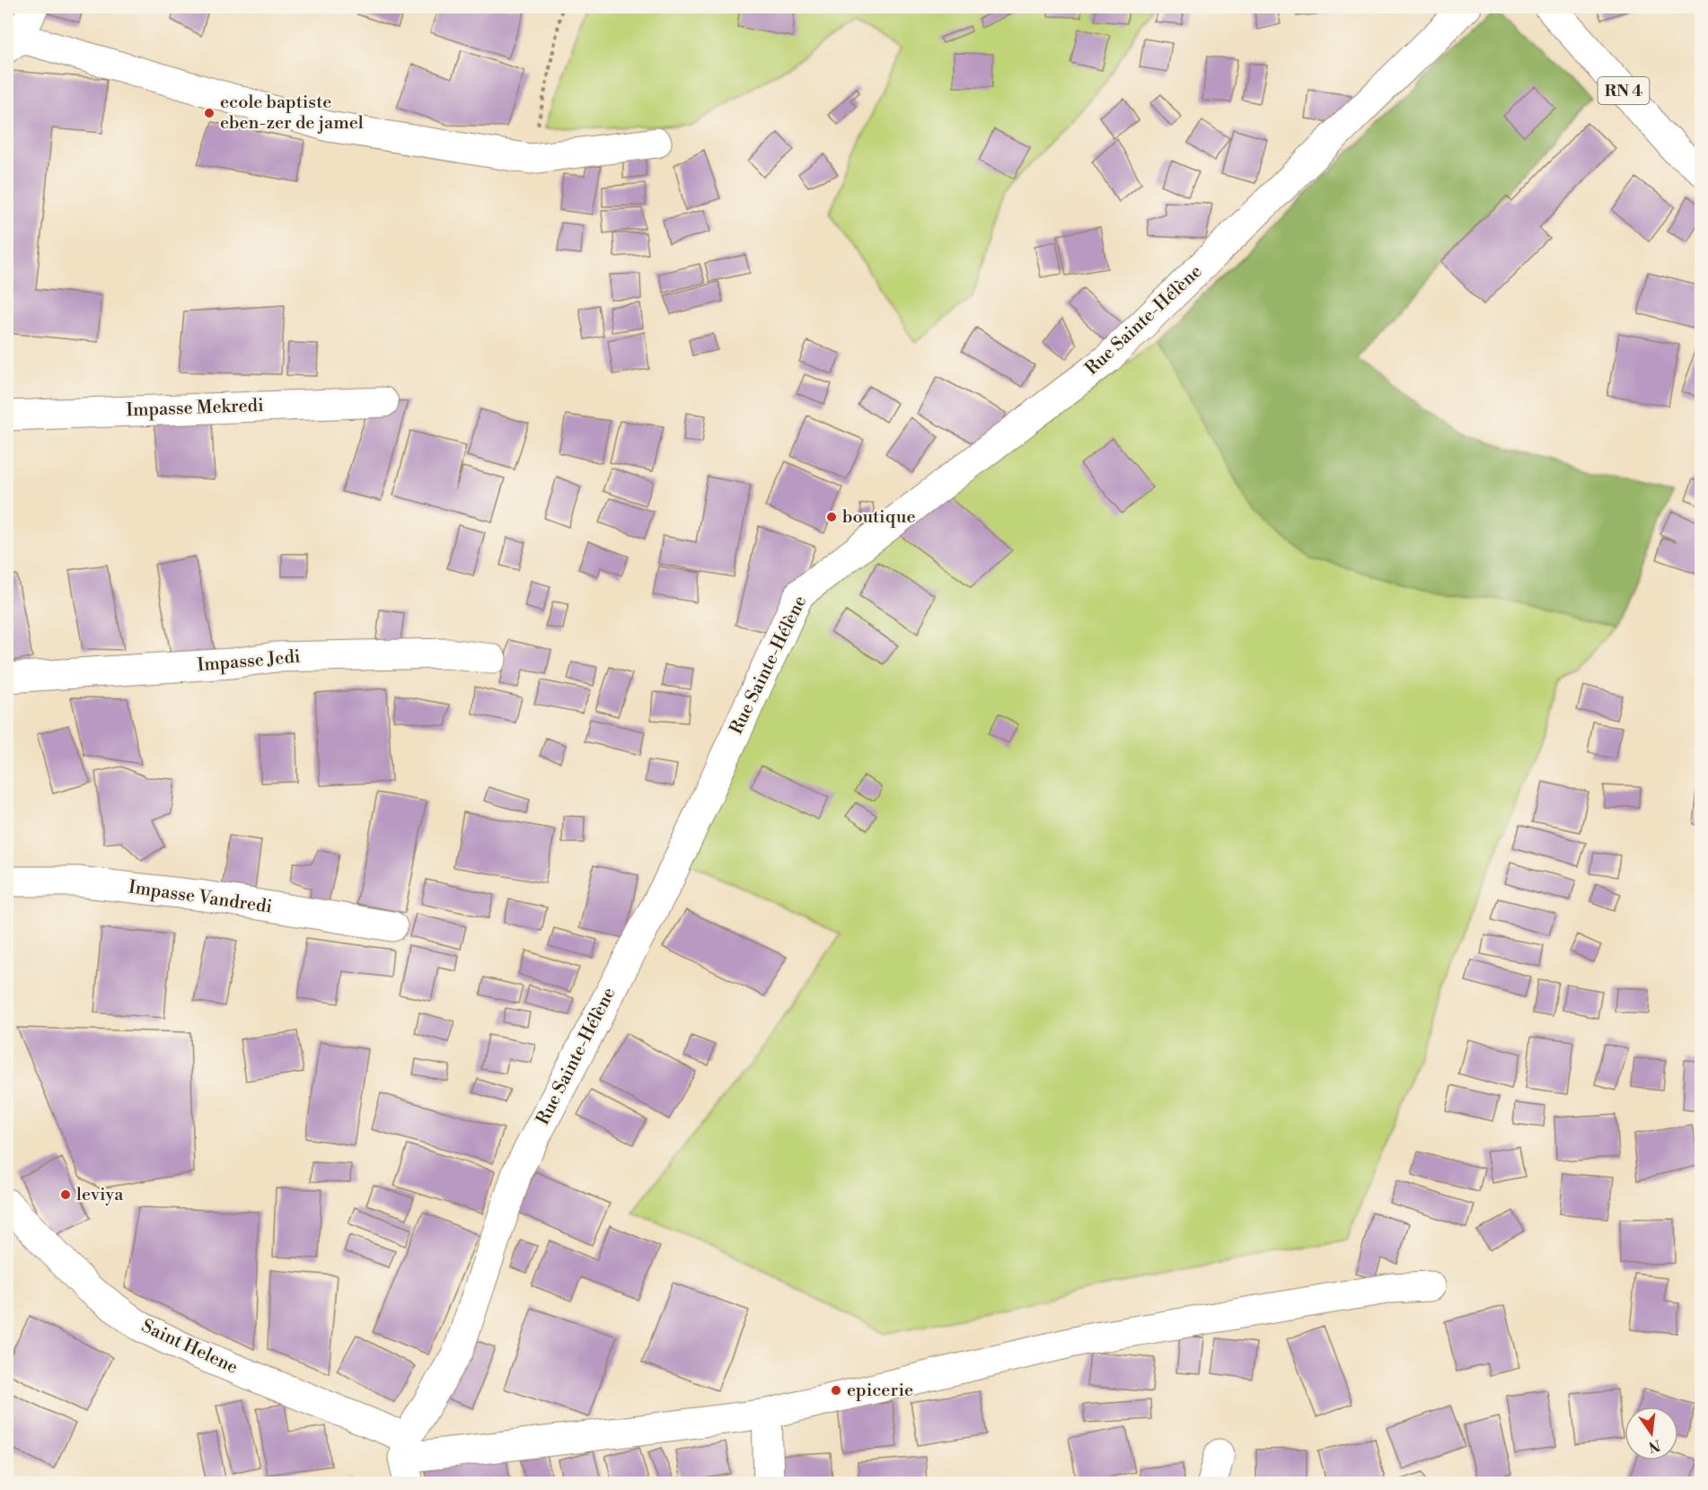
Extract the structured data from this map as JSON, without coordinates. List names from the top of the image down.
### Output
{
  "streets": {
    "street": [
      "RN 4",
      "Rue Sainte-Hélène",
      "Impasse Mekredi",
      "Impasse Jedi",
      "Impasse Vandredi",
      "Saint Helene"
    ]
  },
  "crossings": [
    ["Rue Sainte-Hélène", "Saint Helene"]
  ],
  "places": [
    "ecole baptiste eben-zer de jamel",
    "boutique",
    "leviya",
    "epicerie"
  ],
  "north": "bottom"
}
